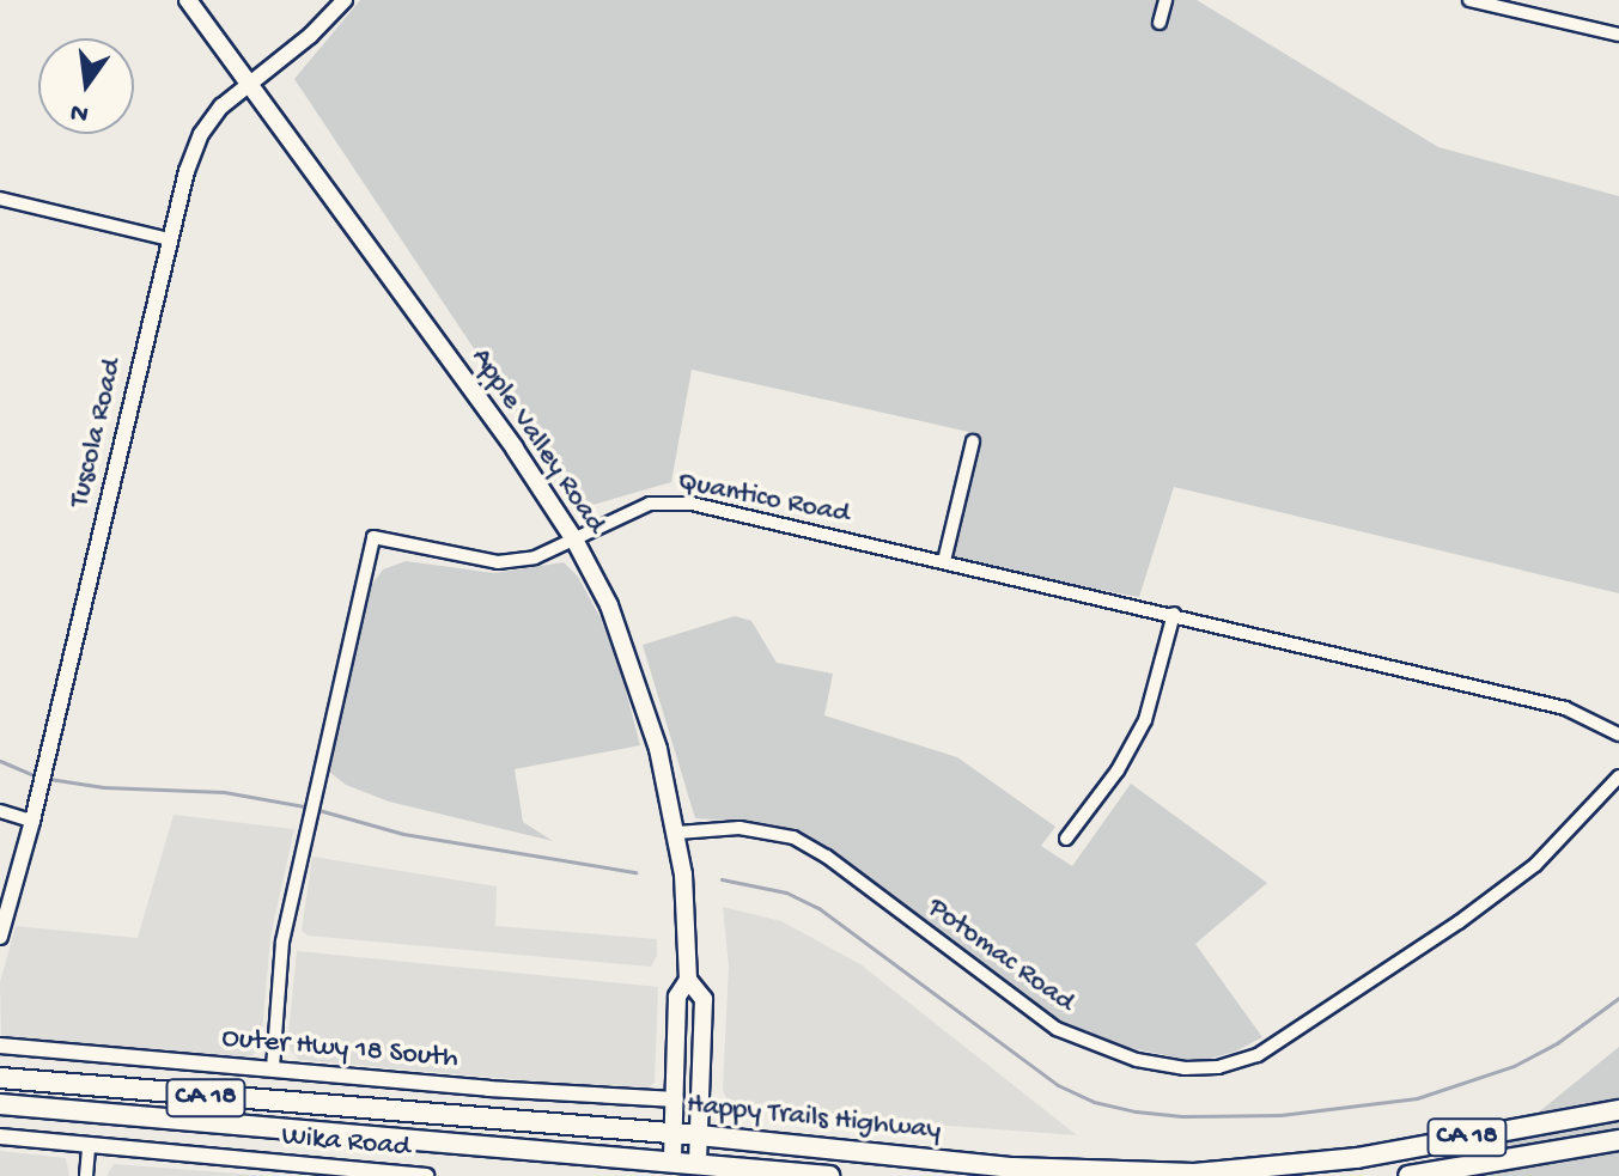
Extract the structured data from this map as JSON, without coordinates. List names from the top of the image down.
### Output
{
  "streets": {
    "main road": ["Apple Valley Road", "CA 18", "Happy Trails Highway"],
    "street": [
      "Tuscola Road",
      "Quantico Road",
      "Potomac Road",
      "Outer Hwy 18 South",
      "Wika Road"
    ]
  },
  "crossings": [
    ["Tuscola Road", "Apple Valley Road"],
    ["Apple Valley Road", "Quantico Road"],
    ["Apple Valley Road", "Potomac Road"],
    ["Apple Valley Road", "Outer Hwy 18 South"],
    ["Apple Valley Road", "Happy Trails Highway"],
    ["Quantico Road", "Outer Hwy 18 South"]
  ],
  "north": "bottom"
}
